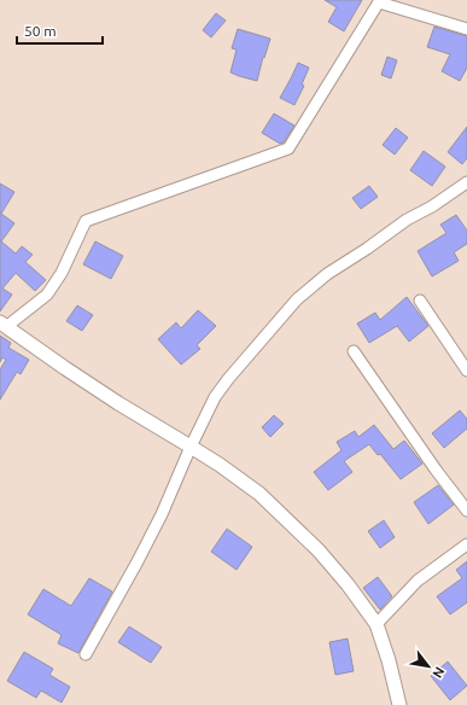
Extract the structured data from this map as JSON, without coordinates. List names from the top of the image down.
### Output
{
  "scale_bar": "50 m",
  "north": "bottom right"
}
